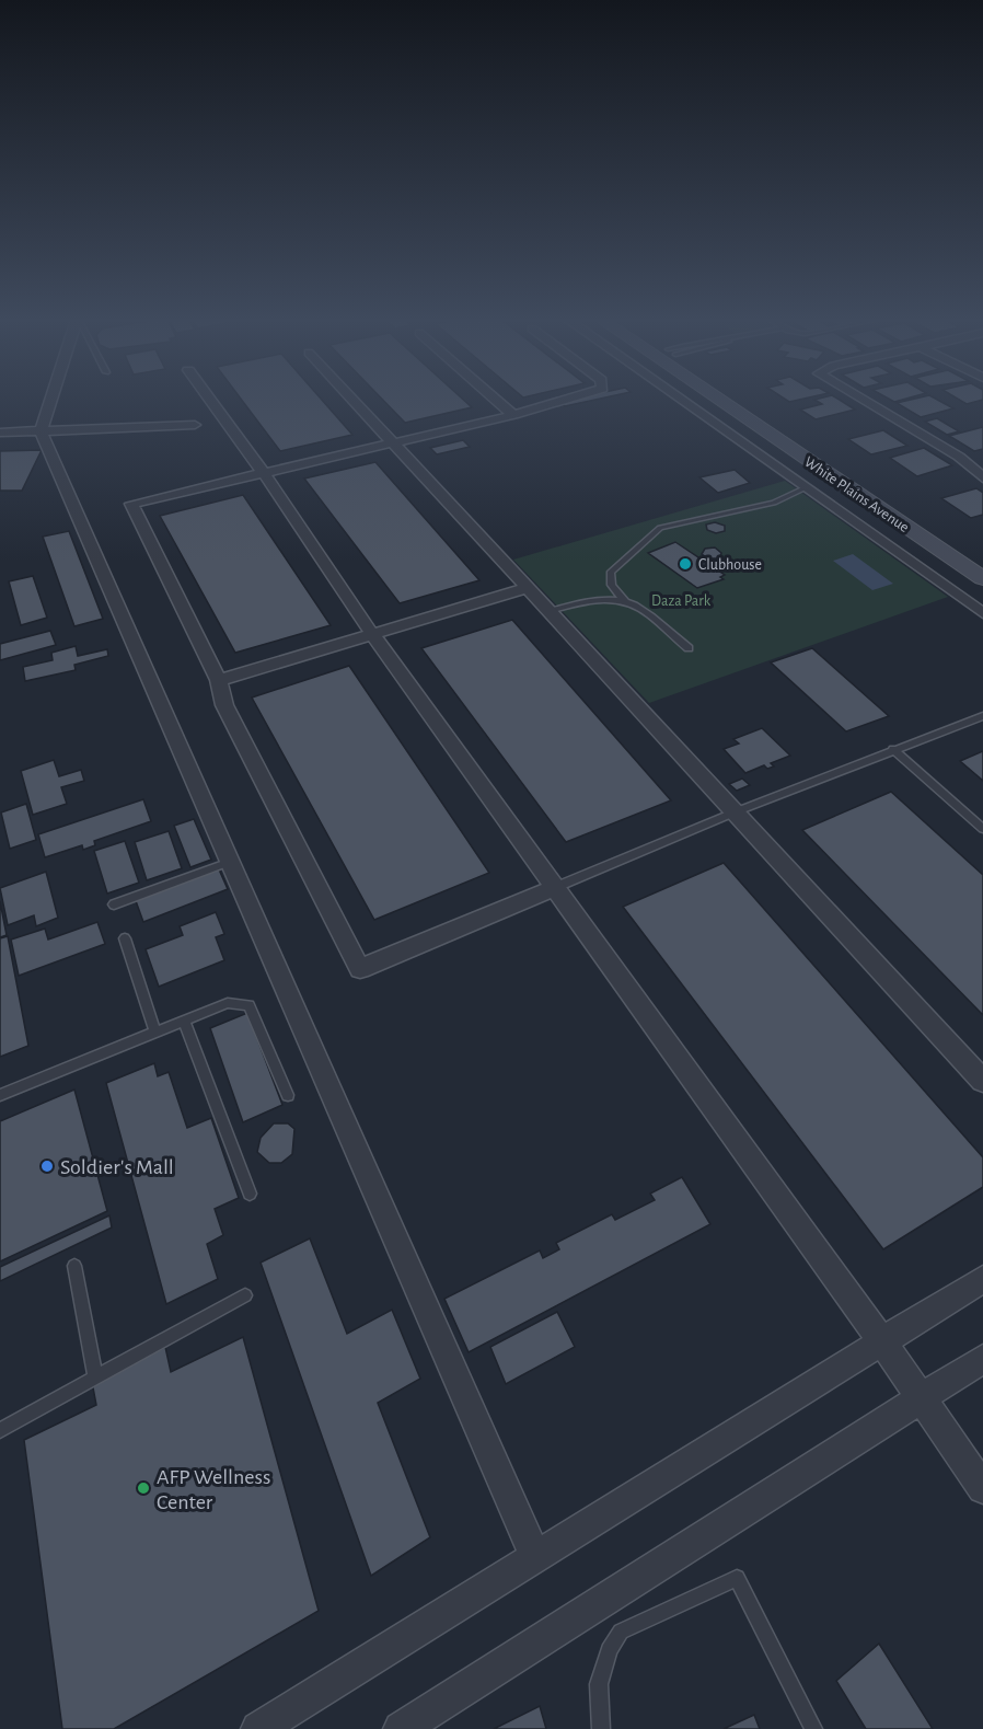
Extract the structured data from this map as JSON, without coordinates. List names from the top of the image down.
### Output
{
  "streets": {
    "street": ["White Plains Avenue"]
  },
  "parks": ["Daza Park"],
  "places": ["Clubhouse", "Soldier's Mall", "AFP Wellness Center"]
}
